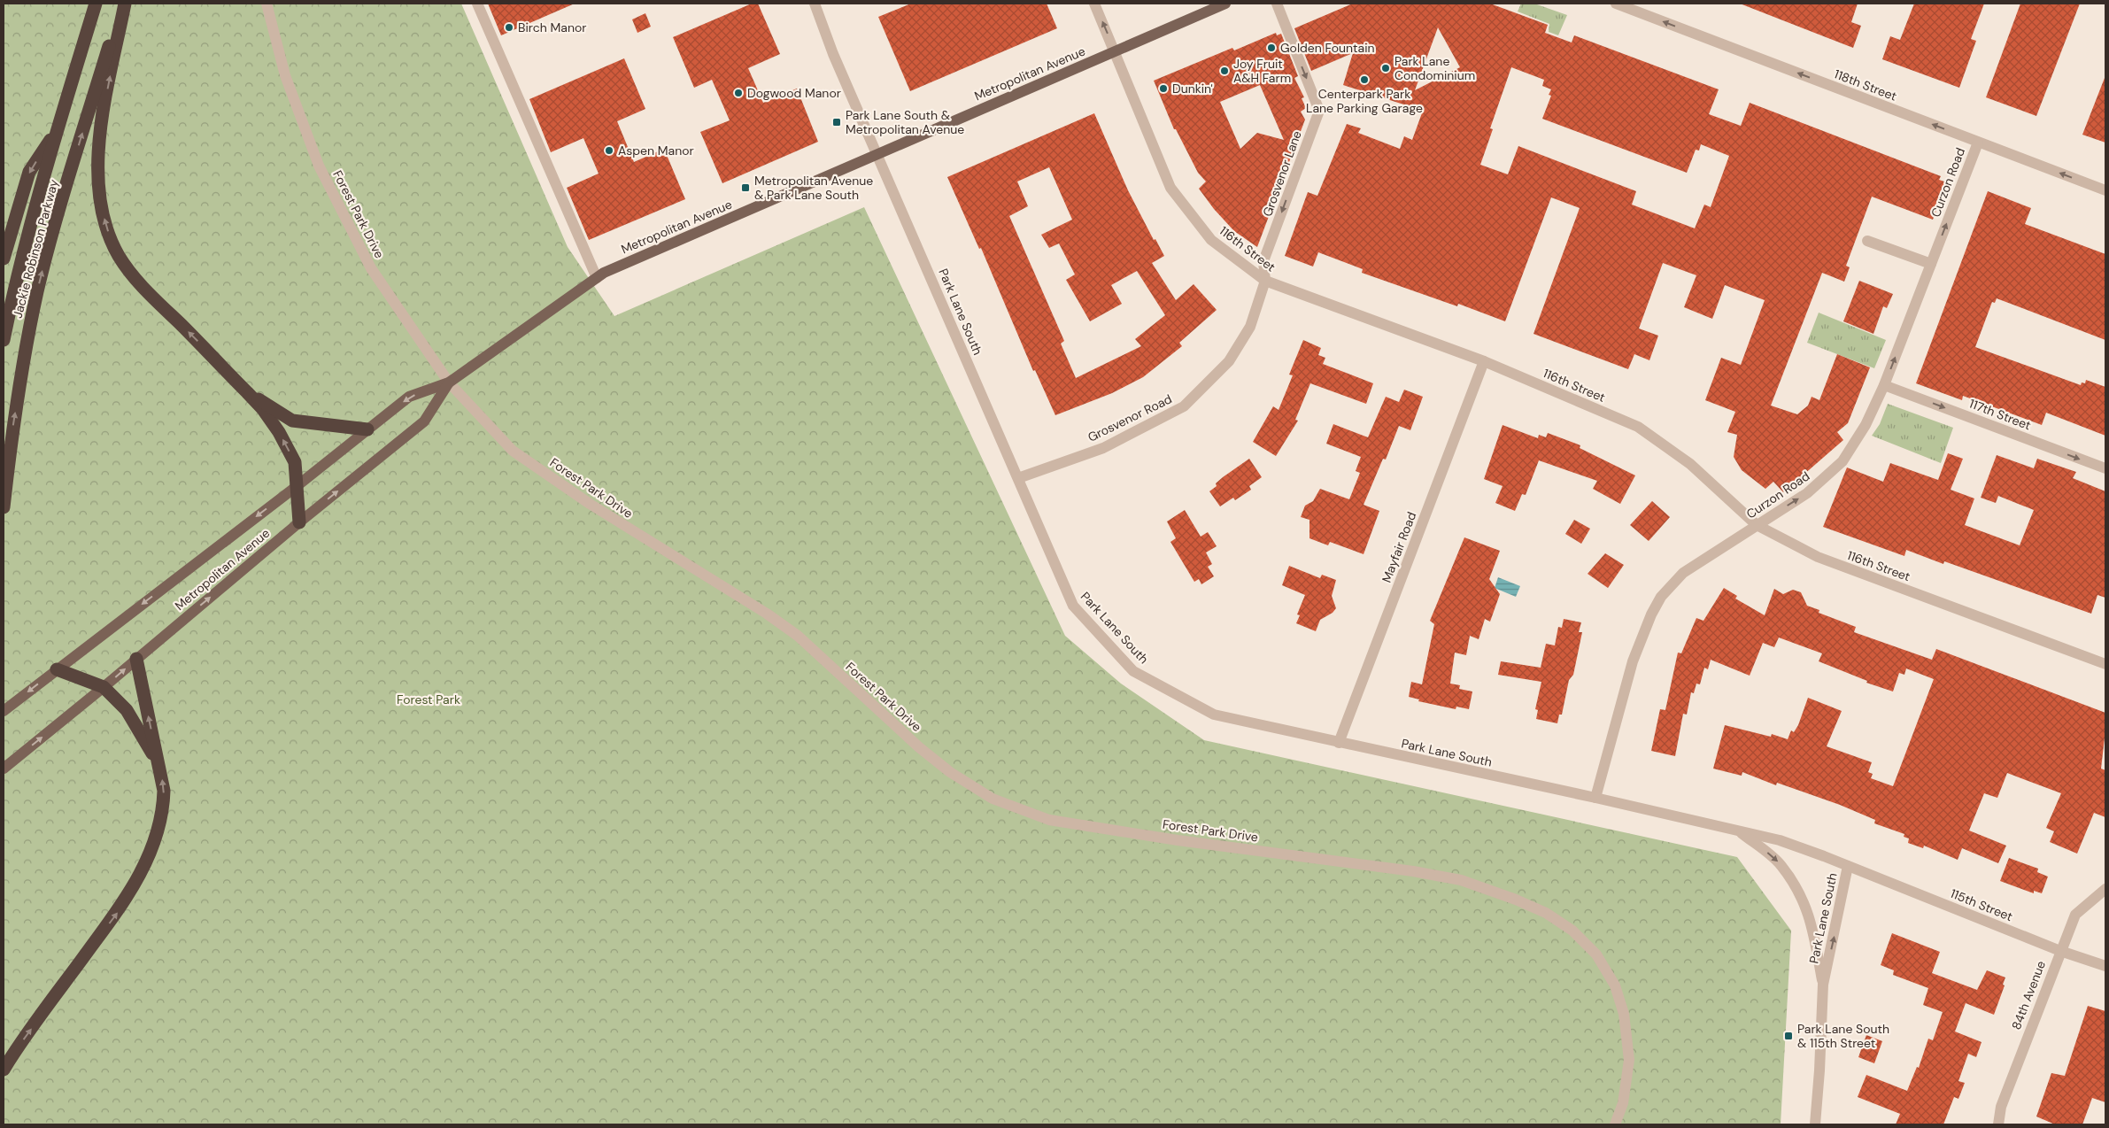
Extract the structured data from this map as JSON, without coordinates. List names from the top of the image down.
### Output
{
  "streets": {
    "highway": ["Jackie Robinson Parkway"],
    "main road": ["Metropolitan Avenue"],
    "street": [
      "118th Street",
      "Grosvenor Lane",
      "Curzon Road",
      "Forest Park Drive",
      "116th Street",
      "Park Lane South",
      "117th Street",
      "Grosvenor Road",
      "Mayfair Road",
      "115th Street",
      "84th Avenue"
    ]
  },
  "crossings": [
    ["Metropolitan Avenue", "Forest Park Drive"],
    ["Metropolitan Avenue", "116th Street"],
    ["Metropolitan Avenue", "Park Lane South"],
    ["118th Street", "Curzon Road"],
    ["Grosvenor Lane", "116th Street"],
    ["Grosvenor Lane", "Grosvenor Road"],
    ["Curzon Road", "116th Street"],
    ["Curzon Road", "Park Lane South"],
    ["Curzon Road", "117th Street"],
    ["116th Street", "Grosvenor Road"],
    ["116th Street", "Mayfair Road"],
    ["Park Lane South", "Grosvenor Road"],
    ["Park Lane South", "Mayfair Road"],
    ["Park Lane South", "115th Street"],
    ["115th Street", "84th Avenue"]
  ],
  "one_way": [
    "118th Street",
    "Grosvenor Lane",
    "Curzon Road",
    "117th Street"
  ],
  "parks": ["Forest Park"],
  "places": {
    "other": [
      "Birch Manor",
      "Golden Fountain",
      "Park Lane Condominium",
      "Joy Fruit A&H Farm",
      "Centerpark Park Lane Parking Garage",
      "Dunkin'",
      "Dogwood Manor",
      "Aspen Manor"
    ],
    "transit": ["Park Lane South & Metropolitan Avenue", "Metropolitan Avenue & Park Lane South", "Park Lane South & 115th Street"]
  }
}
